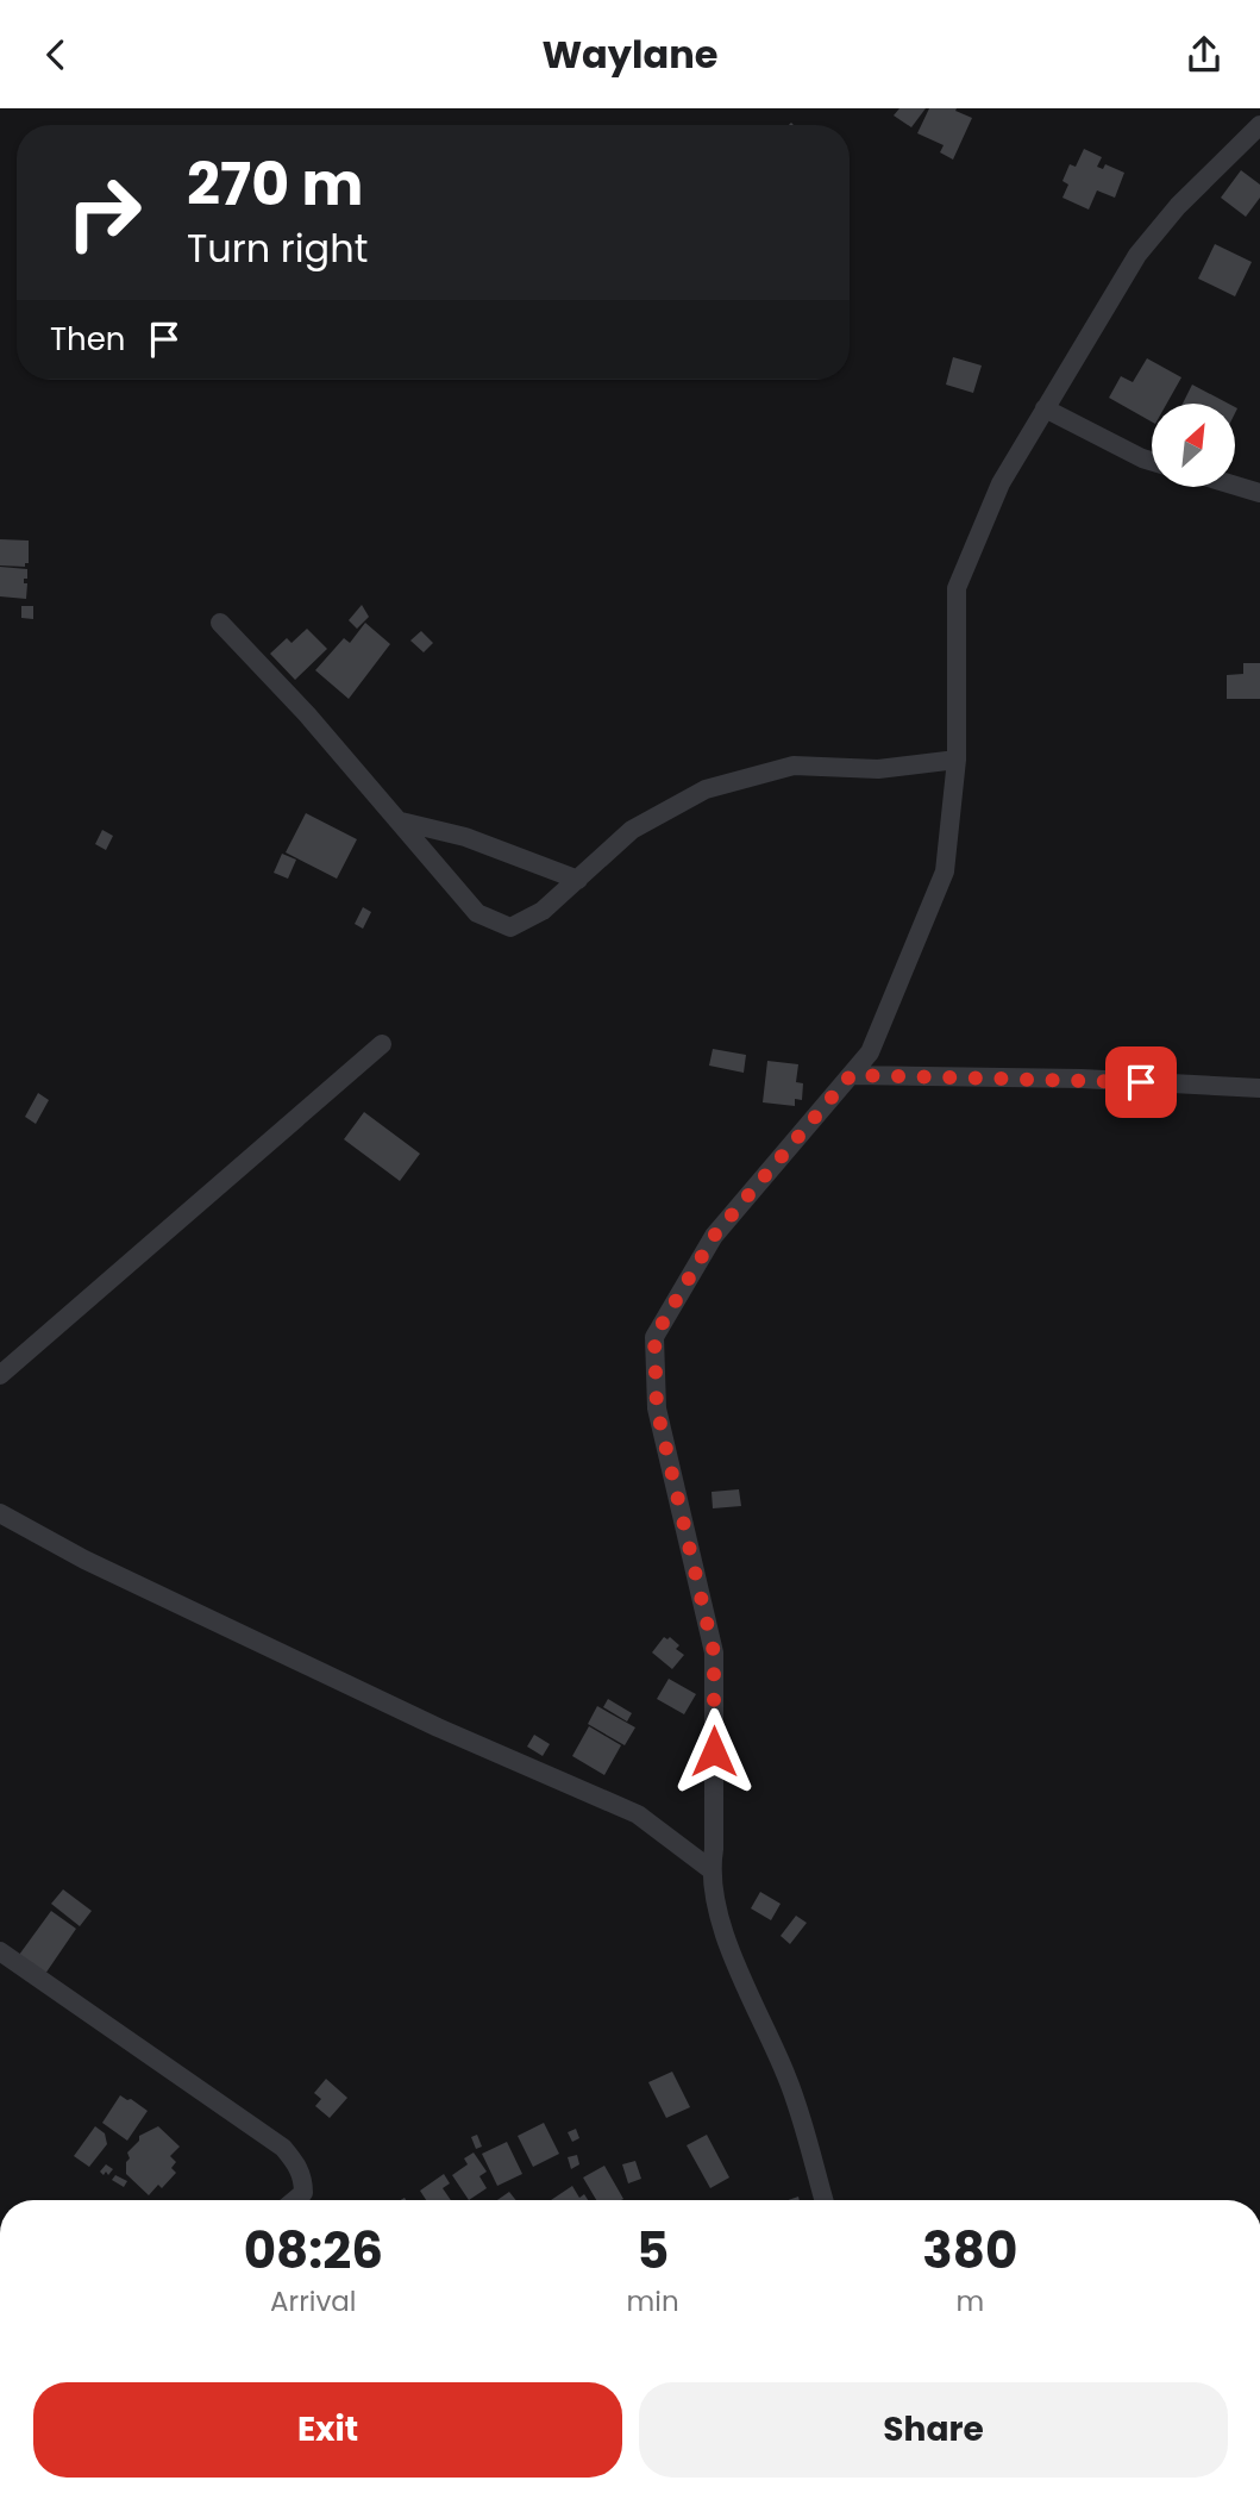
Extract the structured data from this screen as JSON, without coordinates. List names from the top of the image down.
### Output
{
  "north": "top right",
  "page": {
    "header": "Waylane",
    "turn": ["270 m", "Turn right"],
    "then": "Then",
    "eta": [
      "08:26",
      "Arrival",
      "5",
      "min",
      "380",
      "m"
    ],
    "buttons": ["Exit", "Share"]
  }
}
